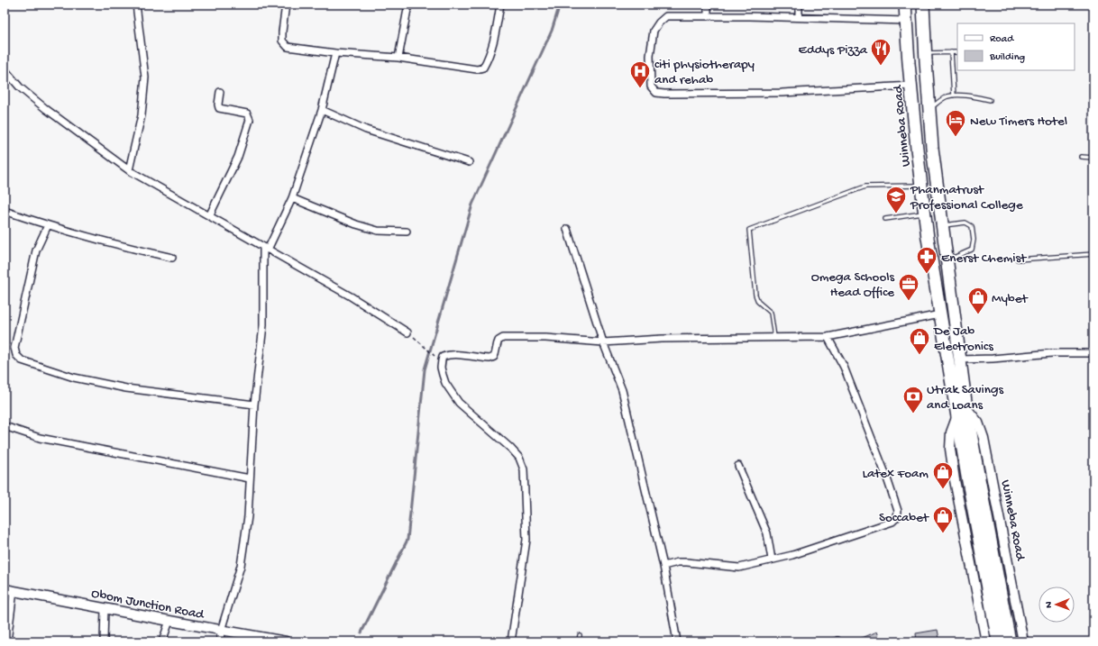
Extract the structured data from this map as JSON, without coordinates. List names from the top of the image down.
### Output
{
  "streets": {
    "highway": ["Winneba Road"],
    "main road": ["Obom Junction Road"]
  },
  "places": {
    "restaurant": ["Eddys Pizza"],
    "hospital": ["citi physiotherapy and rehab"],
    "hotel": ["New Timers Hotel"],
    "school or university": ["Phanmatrust Professional College"],
    "pharmacy": ["Enerst Chemist"],
    "office": ["Omega Schools Head Office"],
    "shop": [
      "Mybet",
      "De Jab Electronics",
      "Latex Foam",
      "Soccabet"
    ],
    "bank": ["Utrak Savings and Loans"]
  },
  "legend": ["Road", "Building"],
  "north": "left"
}
